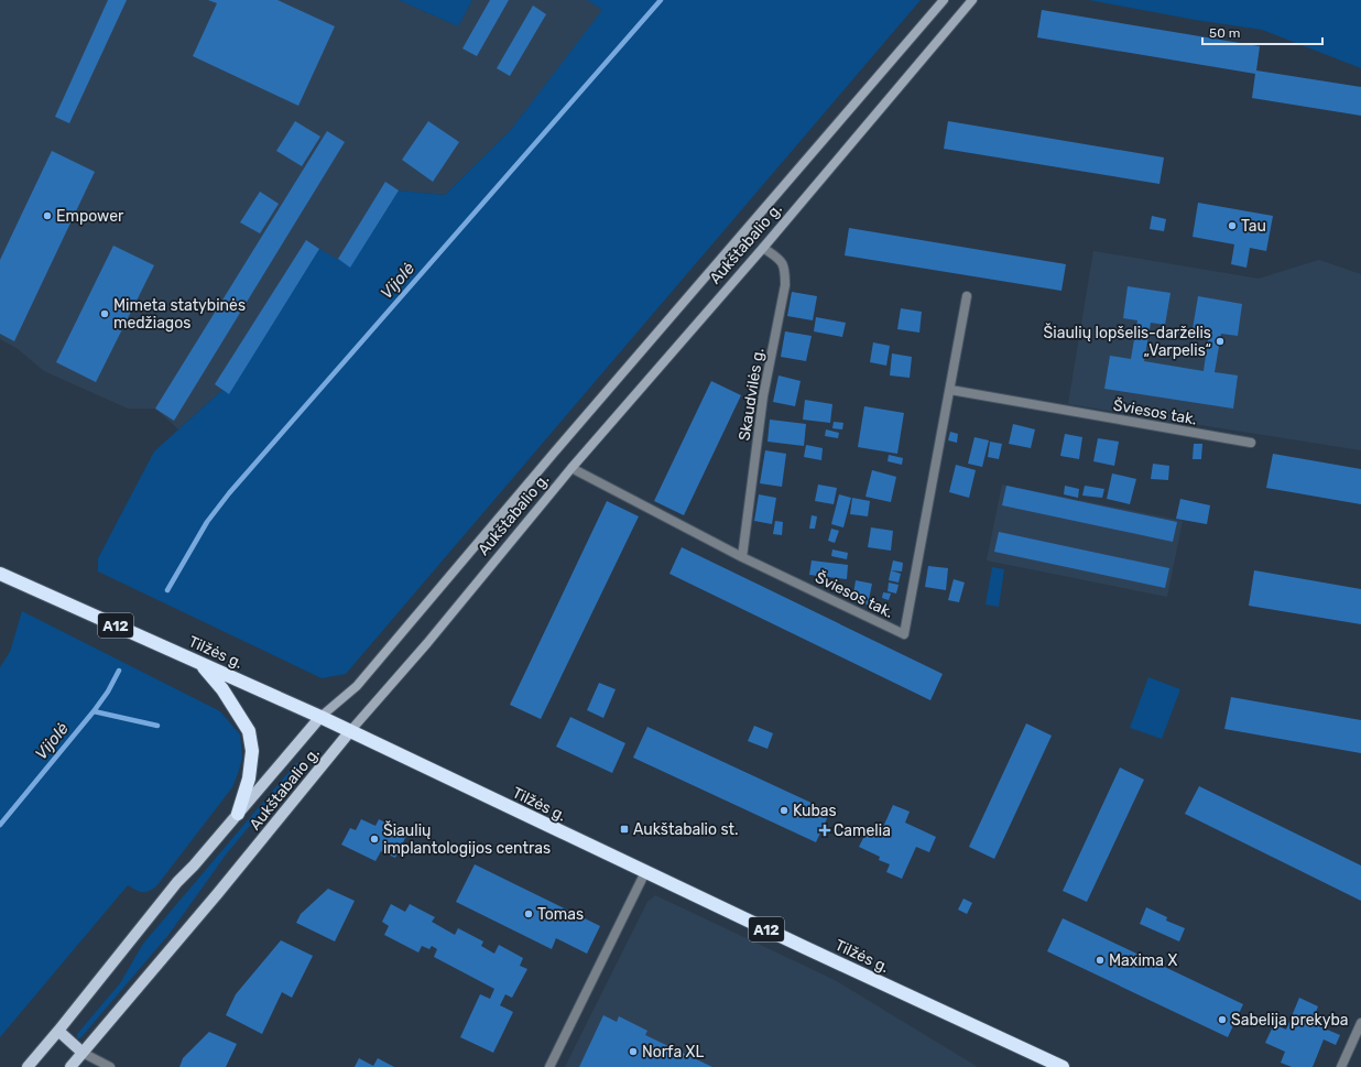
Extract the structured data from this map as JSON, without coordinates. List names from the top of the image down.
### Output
{
  "streets": {
    "highway": ["A12", "Tilžės g."],
    "main road": ["Aukštabalio g."],
    "street": ["Skaudvilės g.", "Šviesos tak."]
  },
  "crossings": [
    ["Aukštabalio g.", "Skaudvilės g."],
    ["Aukštabalio g.", "Šviesos tak."],
    ["Aukštabalio g.", "Tilžės g."],
    ["Skaudvilės g.", "Šviesos tak."]
  ],
  "water": ["Vijolė"],
  "places": {
    "other": [
      "Empower",
      "Tau",
      "Mimeta statybinės medžiagos",
      "Šiaulių lopšelis-darželis „Varpelis“",
      "Kubas",
      "Šiaulių implantologijos centras",
      "Tomas",
      "Maxima X",
      "Sabelija prekyba",
      "Norfa XL"
    ],
    "transit": ["Aukštabalio st."],
    "health": ["Camelia"]
  },
  "scale_bar": "50 m"
}
